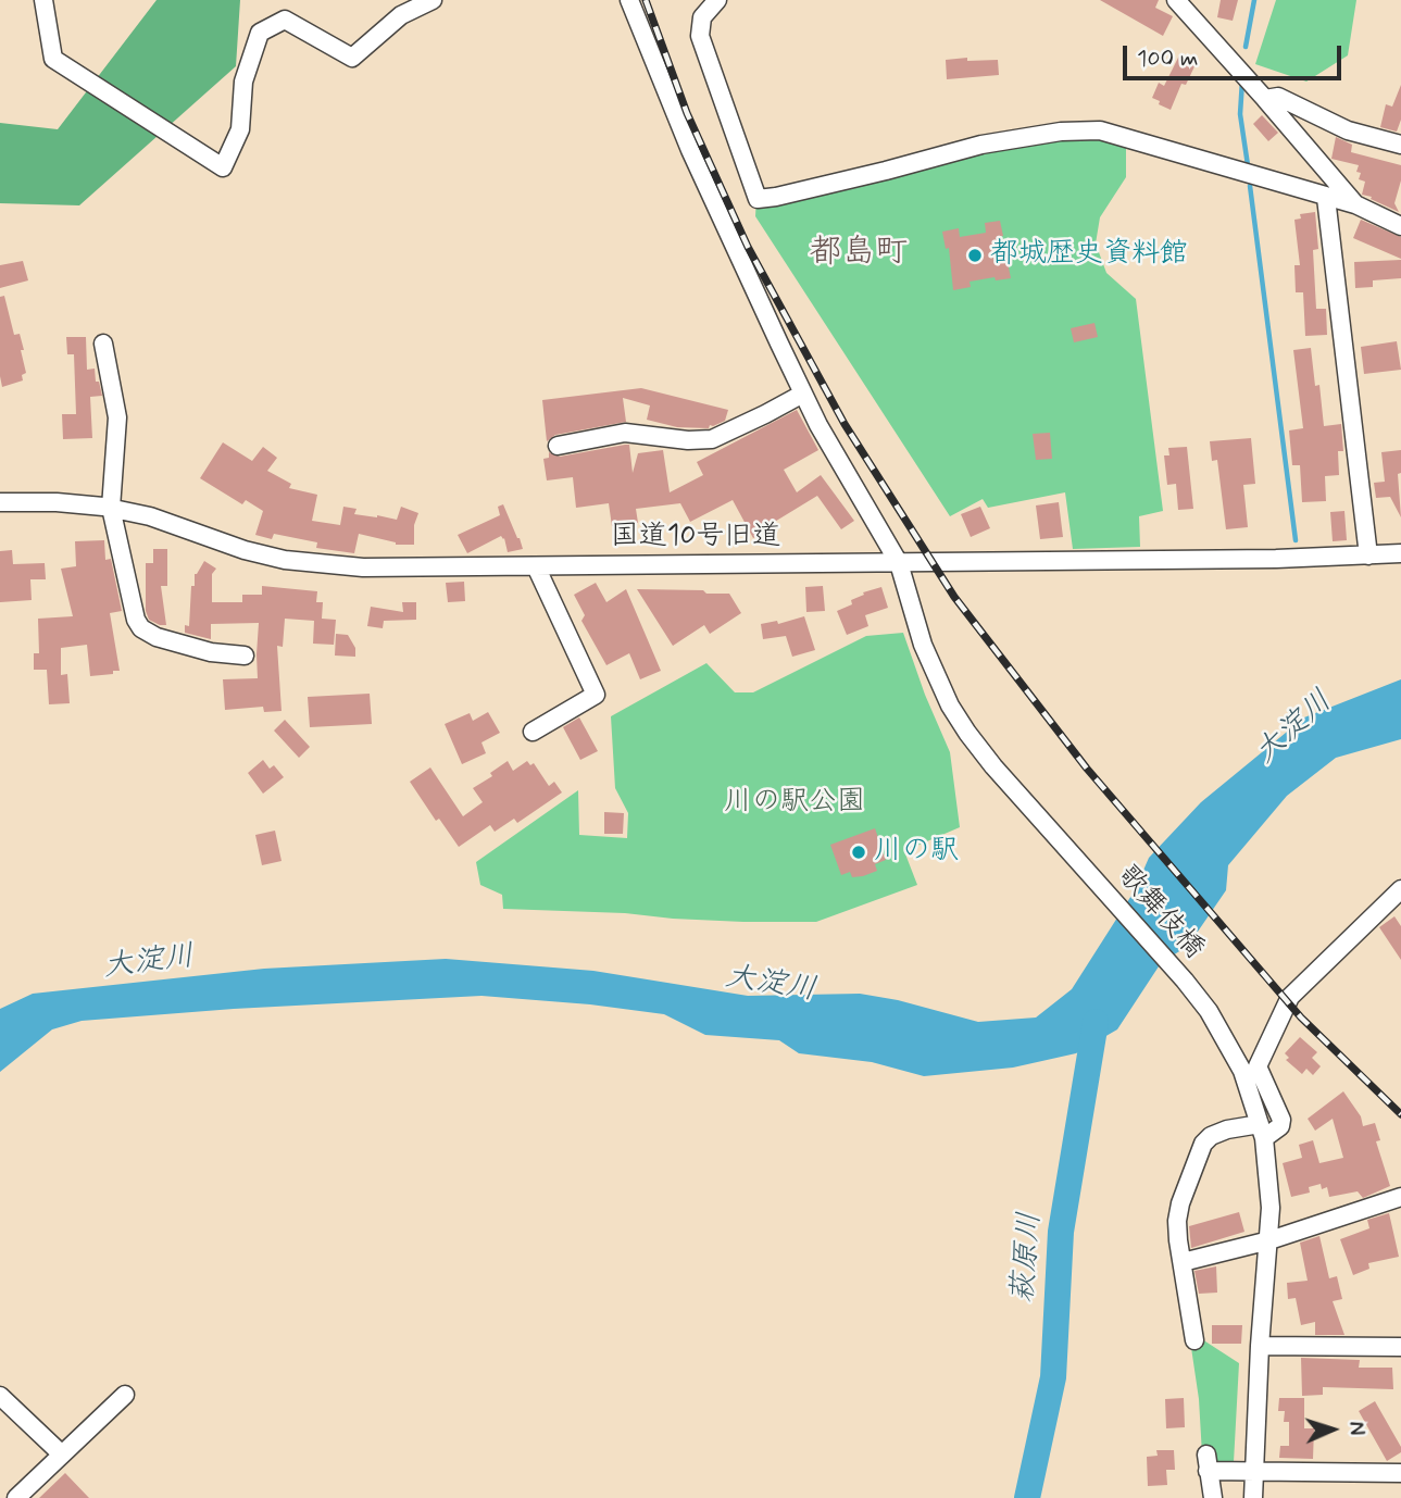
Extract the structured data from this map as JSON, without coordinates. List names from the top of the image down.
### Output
{
  "streets": {
    "street": ["国道10号旧道", "歌舞伎橋"]
  },
  "crossings": [
    ["国道10号旧道", "歌舞伎橋"]
  ],
  "districts": ["都島町"],
  "water": ["大淀川", "萩原川"],
  "parks": ["川の駅公園"],
  "places": ["都城歴史資料館", "川の駅"],
  "scale_bar": "100 m",
  "north": "right"
}
